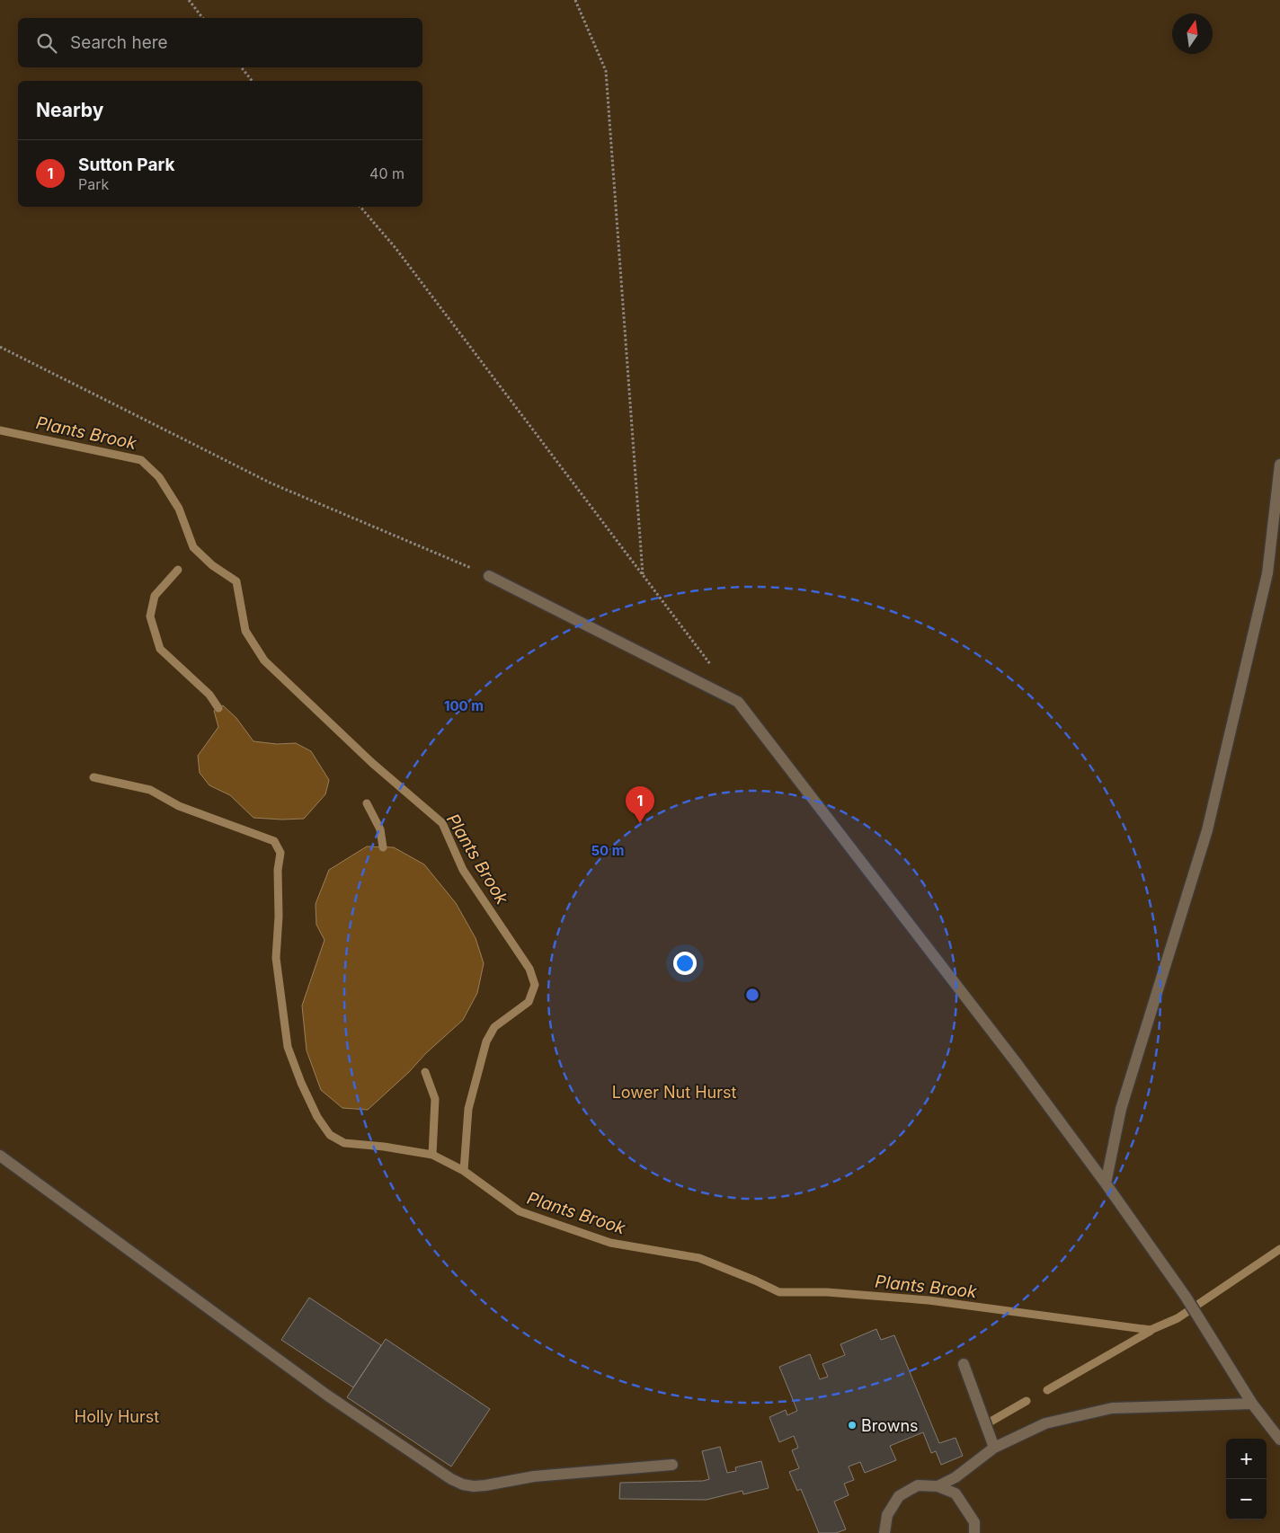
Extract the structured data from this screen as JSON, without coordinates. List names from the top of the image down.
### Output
{
  "water": ["Plants Brook"],
  "parks": ["Lower Nut Hurst", "Holly Hurst"],
  "places": ["Browns"],
  "north": "top",
  "page": {
    "search": "Search here",
    "heading": "Nearby",
    "list": [
      {
        "mark": "1",
        "name": "Sutton Park",
        "note": "Park",
        "value": "40 m"
      }
    ],
    "pins": "1",
    "map_buttons": ["+", "−"]
  },
  "rings": ["100 m", "50 m"]
}
